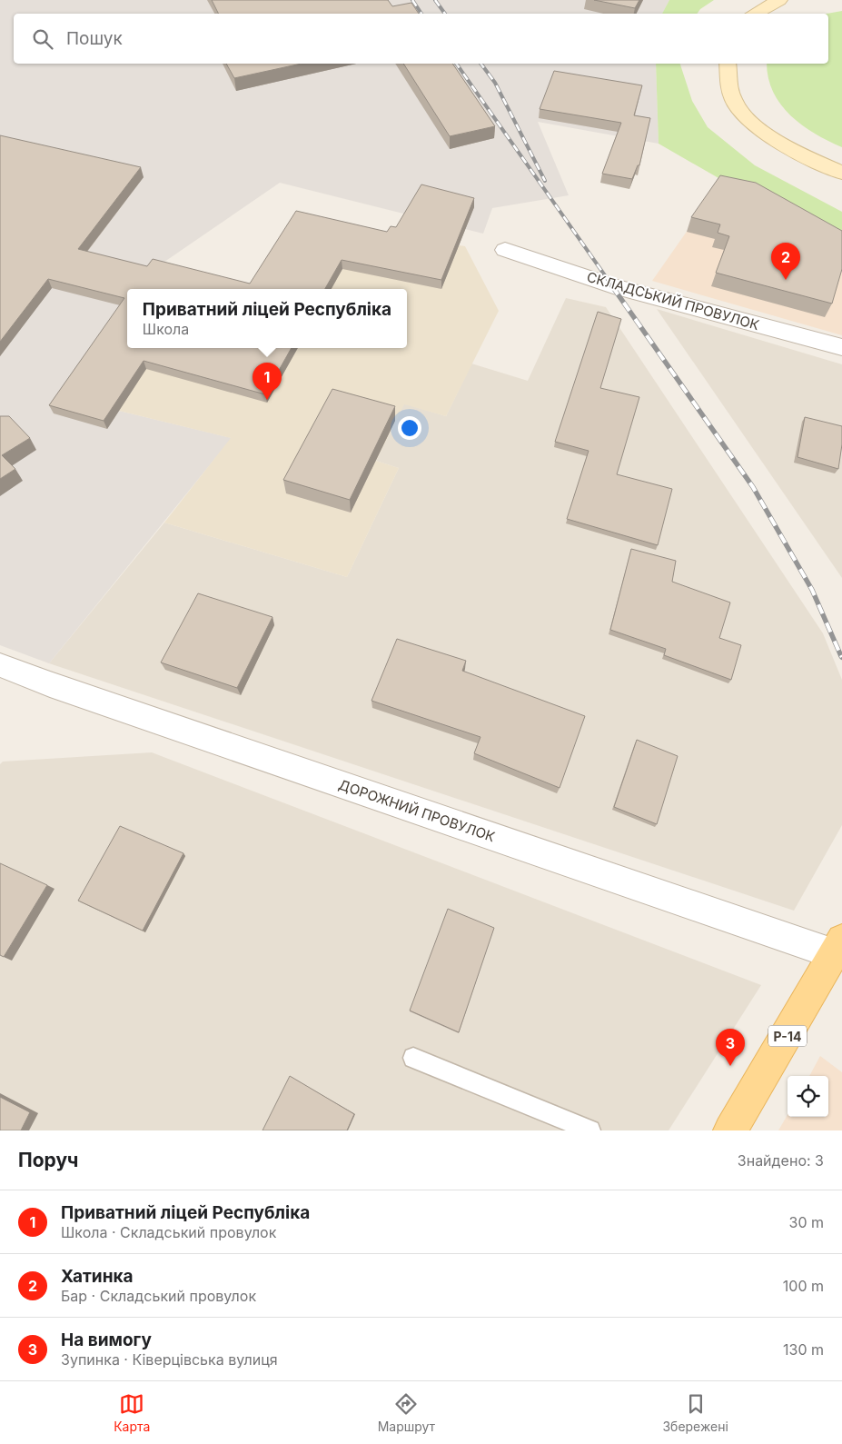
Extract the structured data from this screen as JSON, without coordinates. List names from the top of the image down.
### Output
{
  "streets": {
    "main road": ["Р-14"],
    "street": ["СКЛАДСЬКИЙ ПРОВУЛОК", "ДОРОЖНИЙ ПРОВУЛОК"]
  },
  "crossings": [
    ["ДОРОЖНИЙ ПРОВУЛОК", "Р-14"]
  ],
  "page": {
    "search": "Пошук",
    "pins": ["2", "1", "3"],
    "popup": ["Приватний ліцей Республіка", "Школа"],
    "heading": ["Поруч", "Знайдено: 3"],
    "list": [
      {
        "mark": "1",
        "name": "Приватний ліцей Республіка",
        "note": "Школа · Складський провулок",
        "value": "30 m"
      },
      {
        "mark": "2",
        "name": "Хатинка",
        "note": "Бар · Складський провулок",
        "value": "100 m"
      },
      {
        "mark": "3",
        "name": "На вимогу",
        "note": "Зупинка · Ківерцівська вулиця",
        "value": "130 m"
      }
    ],
    "nav": ["Карта", "Маршрут", "Збережені"]
  }
}
